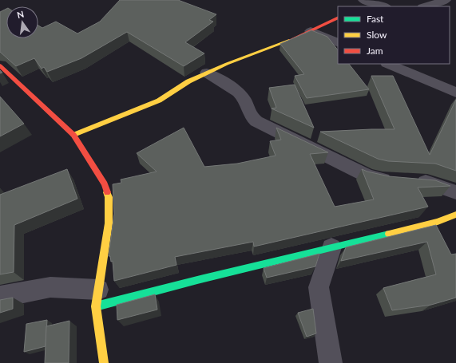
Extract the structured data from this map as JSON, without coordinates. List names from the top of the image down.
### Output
{
  "legend": ["Fast", "Slow", "Jam"],
  "north": "top"
}
